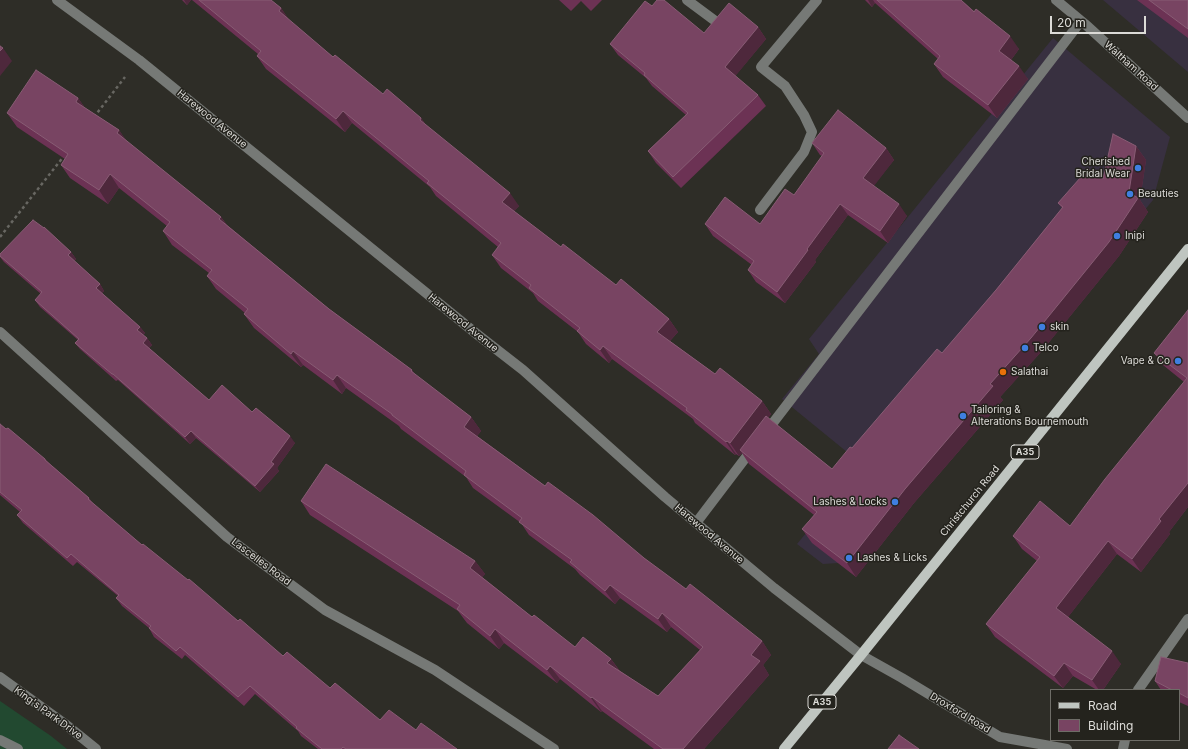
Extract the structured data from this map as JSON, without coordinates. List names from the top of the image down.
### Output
{
  "streets": {
    "main road": ["A35", "Christchurch Road"],
    "street": [
      "Waltham Road",
      "Harewood Avenue",
      "Lascelles Road",
      "King's Park Drive",
      "Droxford Road"
    ]
  },
  "crossings": [
    ["Harewood Avenue", "Christchurch Road"],
    ["Harewood Avenue", "Droxford Road"],
    ["Christchurch Road", "Droxford Road"]
  ],
  "places": [
    "Cherished Bridal Wear",
    "Beauties",
    "Inipi",
    "skin",
    "Telco",
    "Vape & Co",
    "Salathai",
    "Tailoring & Alterations Bournemouth",
    "Lashes & Locks",
    "Lashes & Licks"
  ],
  "legend": ["Road", "Building"],
  "scale_bar": "20 m"
}
